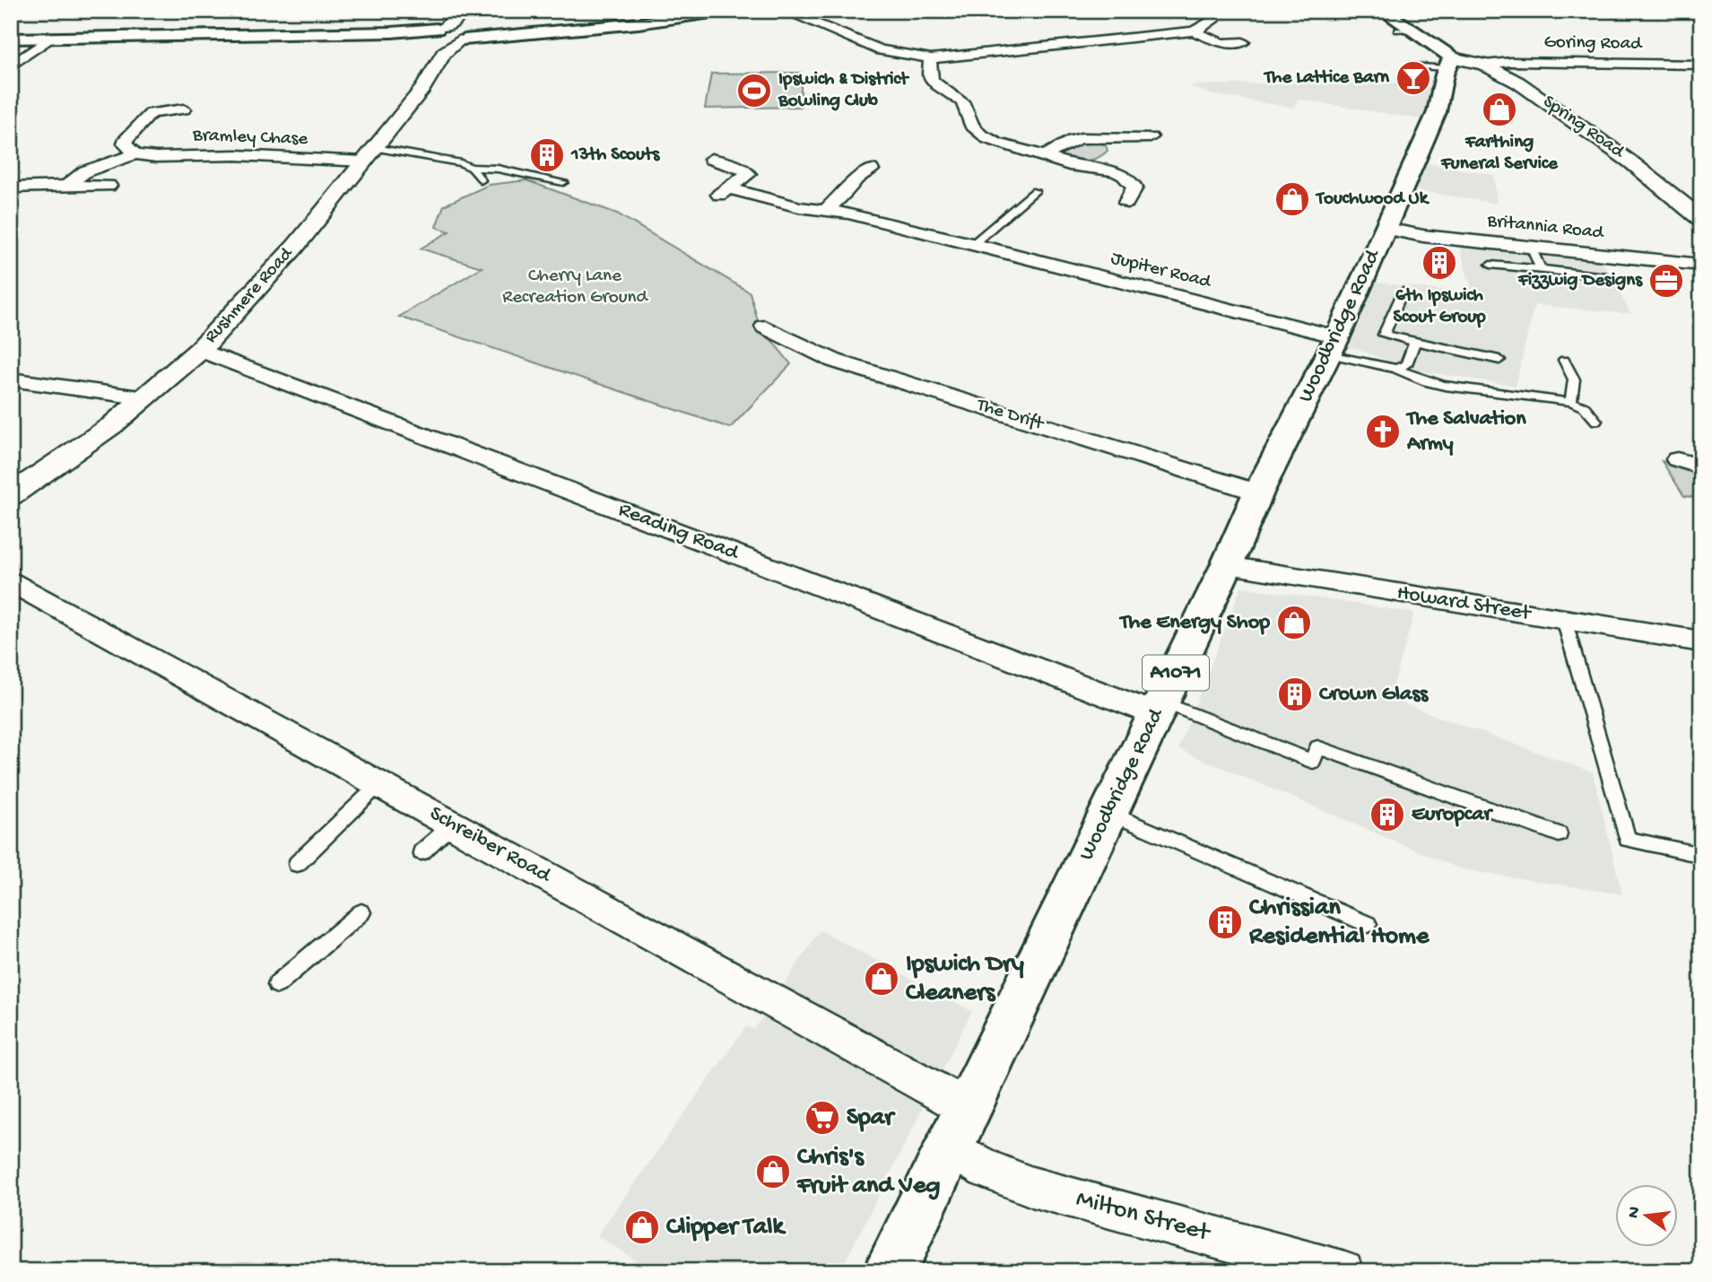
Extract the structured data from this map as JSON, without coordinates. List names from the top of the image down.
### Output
{
  "streets": {
    "main road": ["Woodbridge Road", "A1071"],
    "street": [
      "Goring Road",
      "Spring Road",
      "Bramley Chase",
      "Britannia Road",
      "Jupiter Road",
      "Rushmere Road",
      "The Drift",
      "Reading Road",
      "Howard Street",
      "Schreiber Road",
      "Milton Street"
    ]
  },
  "crossings": [
    ["Goring Road", "Spring Road"],
    ["Spring Road", "Woodbridge Road"],
    ["Bramley Chase", "Rushmere Road"],
    ["Britannia Road", "Woodbridge Road"],
    ["Jupiter Road", "Woodbridge Road"],
    ["Rushmere Road", "Reading Road"],
    ["Woodbridge Road", "The Drift"],
    ["Woodbridge Road", "Reading Road"],
    ["Woodbridge Road", "Howard Street"],
    ["Woodbridge Road", "Schreiber Road"],
    ["Woodbridge Road", "Milton Street"]
  ],
  "parks": ["Cherry Lane Recreation Ground"],
  "places": {
    "bar": ["The Lattice Barn"],
    "sports": ["Ipswich & District Bowling Club"],
    "shop": [
      "Farthing Funeral Service",
      "Touchwood Uk",
      "The Energy Shop",
      "Ipswich Dry Cleaners",
      "Chris's Fruit and Veg",
      "Clipper Talk"
    ],
    "building": [
      "13th Scouts",
      "6th Ipswich Scout Group",
      "Crown Glass",
      "Europcar",
      "Chrissian Residential Home"
    ],
    "office": ["Fizzwig Designs"],
    "church": ["The Salvation Army"],
    "supermarket": ["Spar"]
  },
  "north": "left"
}
